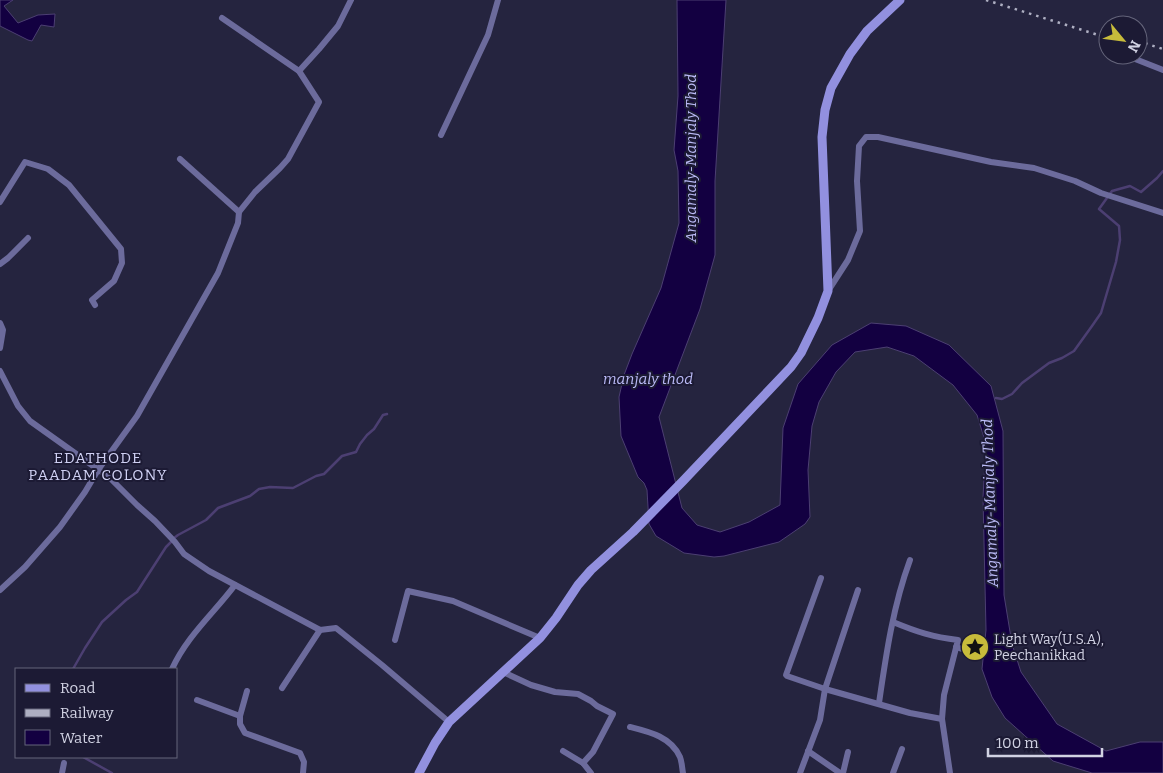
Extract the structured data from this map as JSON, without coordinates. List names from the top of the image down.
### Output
{
  "districts": ["EDATHODE PAADAM COLONY"],
  "water": ["Angamaly-Manjaly Thod", "manjaly thod"],
  "places": {
    "place": ["Light Way(U.S.A), Peechanikkad"]
  },
  "legend": ["Road", "Railway", "Water"],
  "scale_bar": "100 m",
  "north": "bottom right"
}
